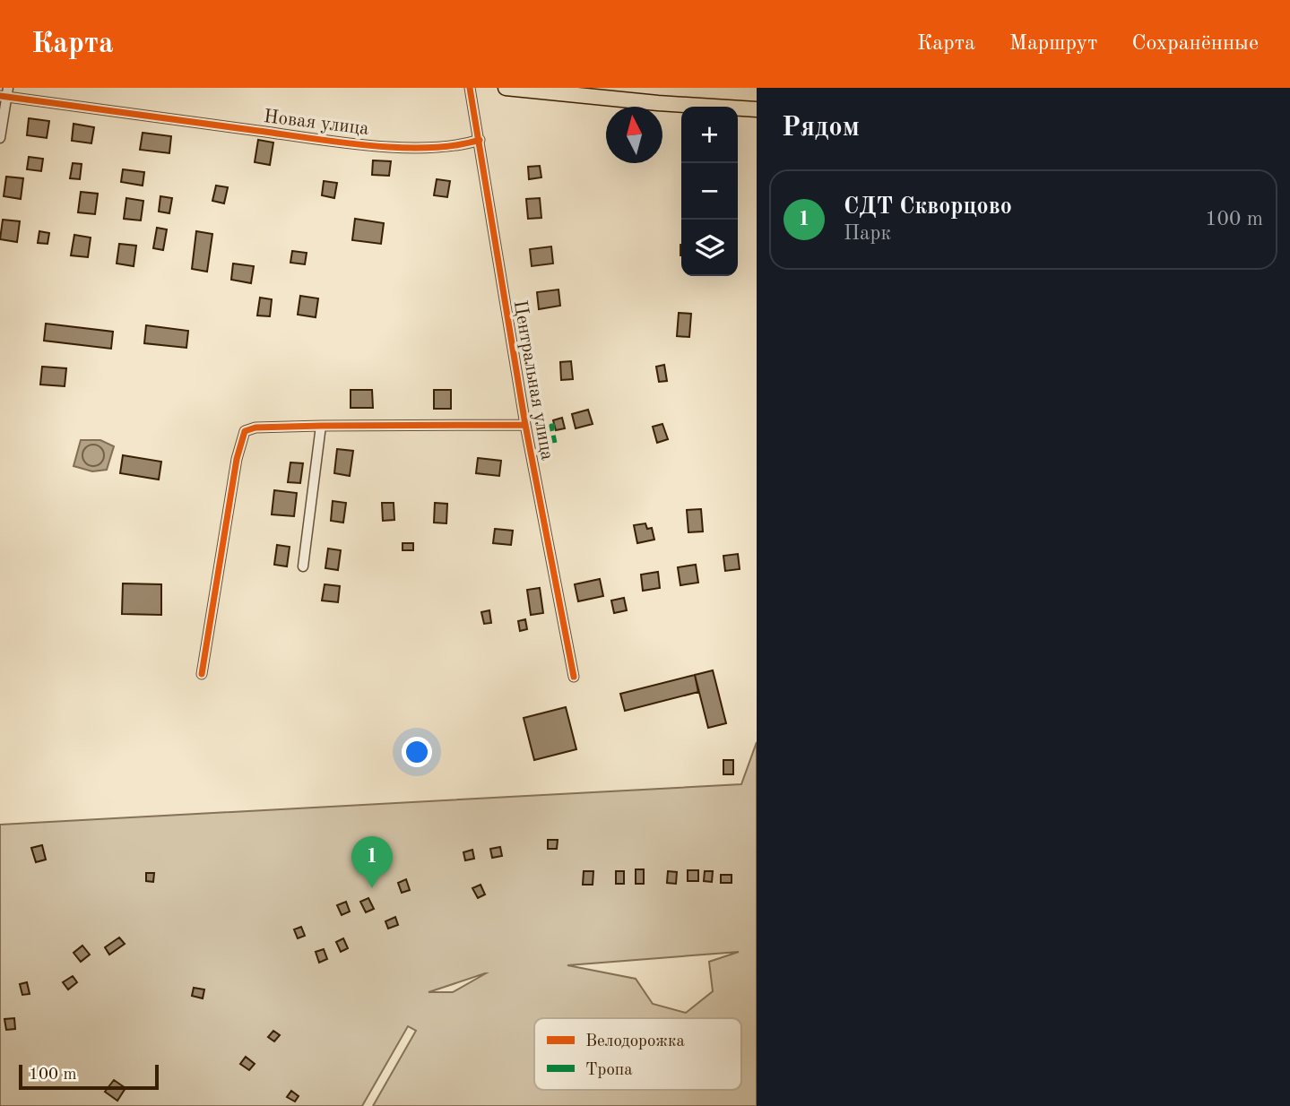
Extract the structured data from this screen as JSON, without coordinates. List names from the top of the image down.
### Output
{
  "streets": {
    "street": ["Новая улица", "Центральная улица"]
  },
  "crossings": [
    ["Новая улица", "Центральная улица"]
  ],
  "legend": ["Велодорожка", "Тропа"],
  "scale_bar": "100 m",
  "north": "top",
  "page": {
    "header": "Карта",
    "nav": ["Карта", "Маршрут", "Сохранённые"],
    "heading": "Рядом",
    "map_buttons": ["+", "−"],
    "list": [
      {
        "mark": "1",
        "name": "СДТ Скворцово",
        "note": "Парк",
        "value": "100 m"
      }
    ],
    "pins": "1",
    "scale": "100 m"
  }
}
